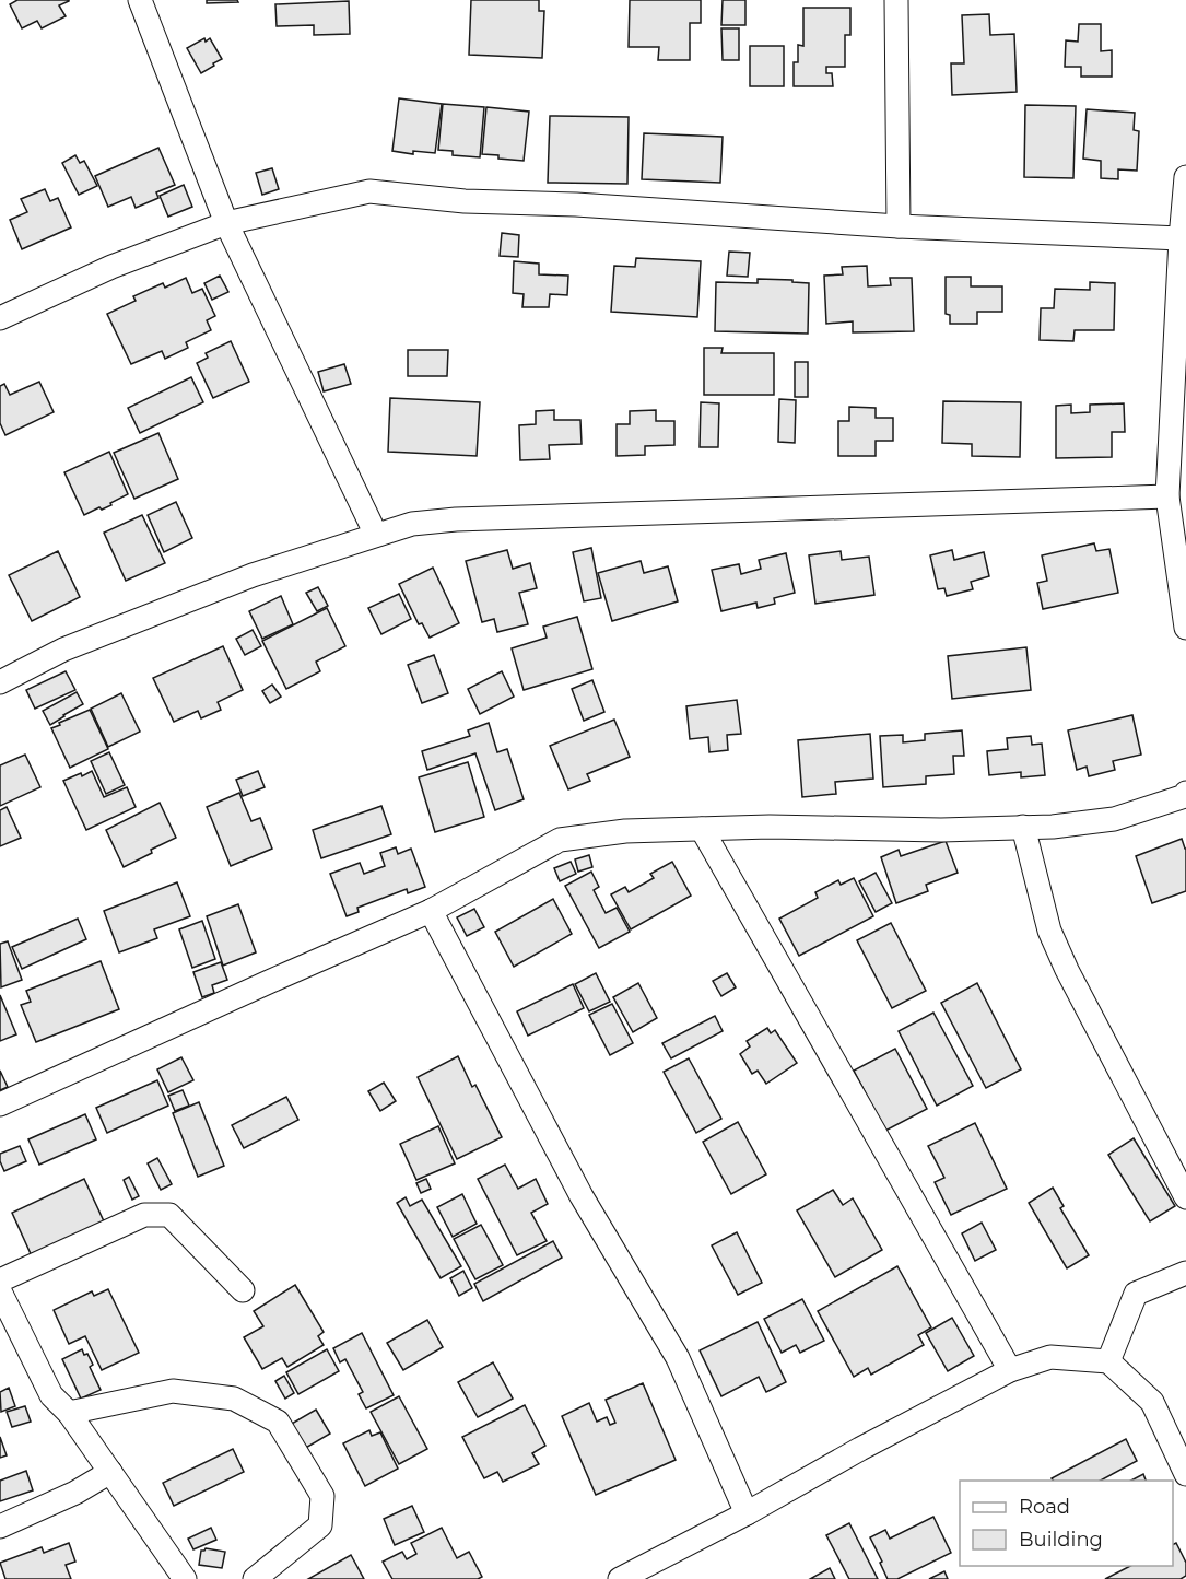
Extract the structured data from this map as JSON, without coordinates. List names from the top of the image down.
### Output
{
  "legend": ["Road", "Building"]
}
